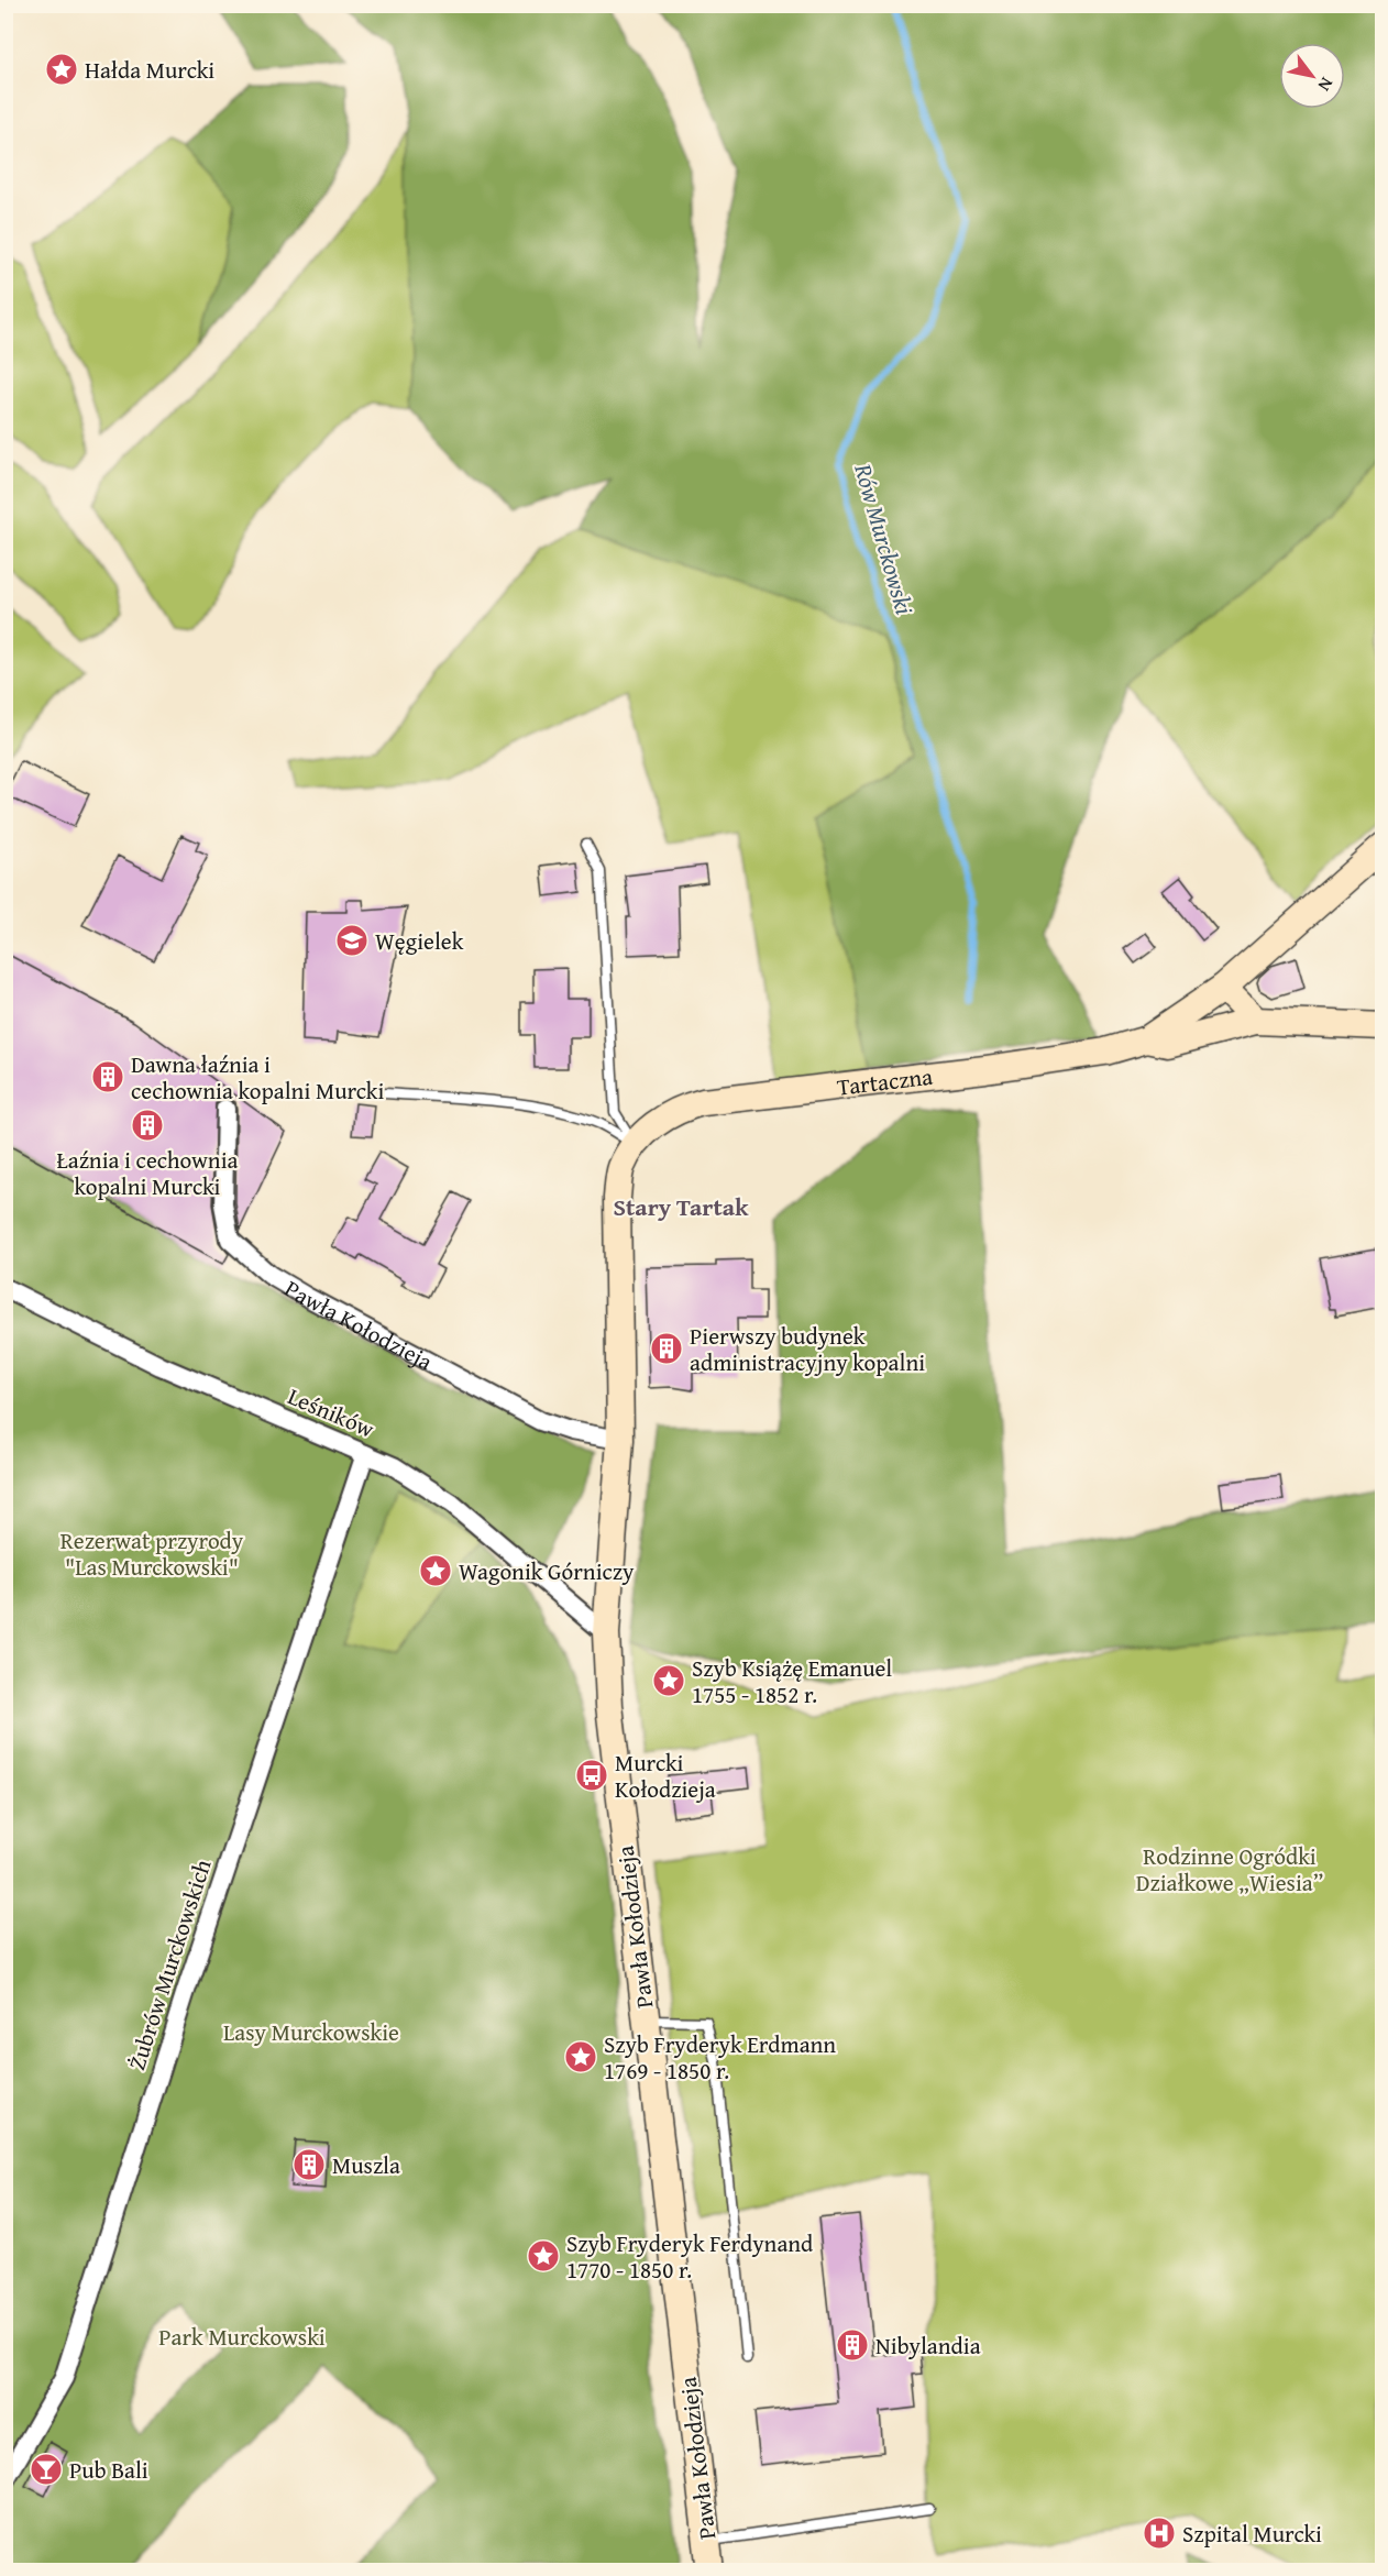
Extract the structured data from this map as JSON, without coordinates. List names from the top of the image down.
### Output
{
  "streets": {
    "street": [
      "Tartaczna",
      "Pawła Kołodzieja",
      "Leśników",
      "Żubrów Murckowskich"
    ]
  },
  "crossings": [
    ["Tartaczna", "Pawła Kołodzieja"],
    ["Pawła Kołodzieja", "Leśników"],
    ["Leśników", "Żubrów Murckowskich"]
  ],
  "districts": ["Stary Tartak"],
  "water": ["Rów Murckowski"],
  "parks": [
    "Rezerwat przyrody \"Las Murckowski\"",
    "Rodzinne Ogródki Działkowe „Wiesia”",
    "Lasy Murckowskie",
    "Park Murckowski"
  ],
  "places": {
    "place": [
      "Hałda Murcki",
      "Wagonik Górniczy",
      "Szyb Książę Emanuel 1755 - 1852 r.",
      "Szyb Fryderyk Erdmann 1769 - 1850 r.",
      "Szyb Fryderyk Ferdynand 1770 - 1850 r."
    ],
    "school or university": ["Węgielek"],
    "building": [
      "Dawna łaźnia i cechownia kopalni Murcki",
      "Łaźnia i cechownia kopalni Murcki",
      "Pierwszy budynek administracyjny kopalni",
      "Muszla",
      "Nibylandia"
    ],
    "bus stop": ["Murcki Kołodzieja"],
    "bar": ["Pub Bali"],
    "hospital": ["Szpital Murcki"]
  },
  "north": "bottom right"
}
